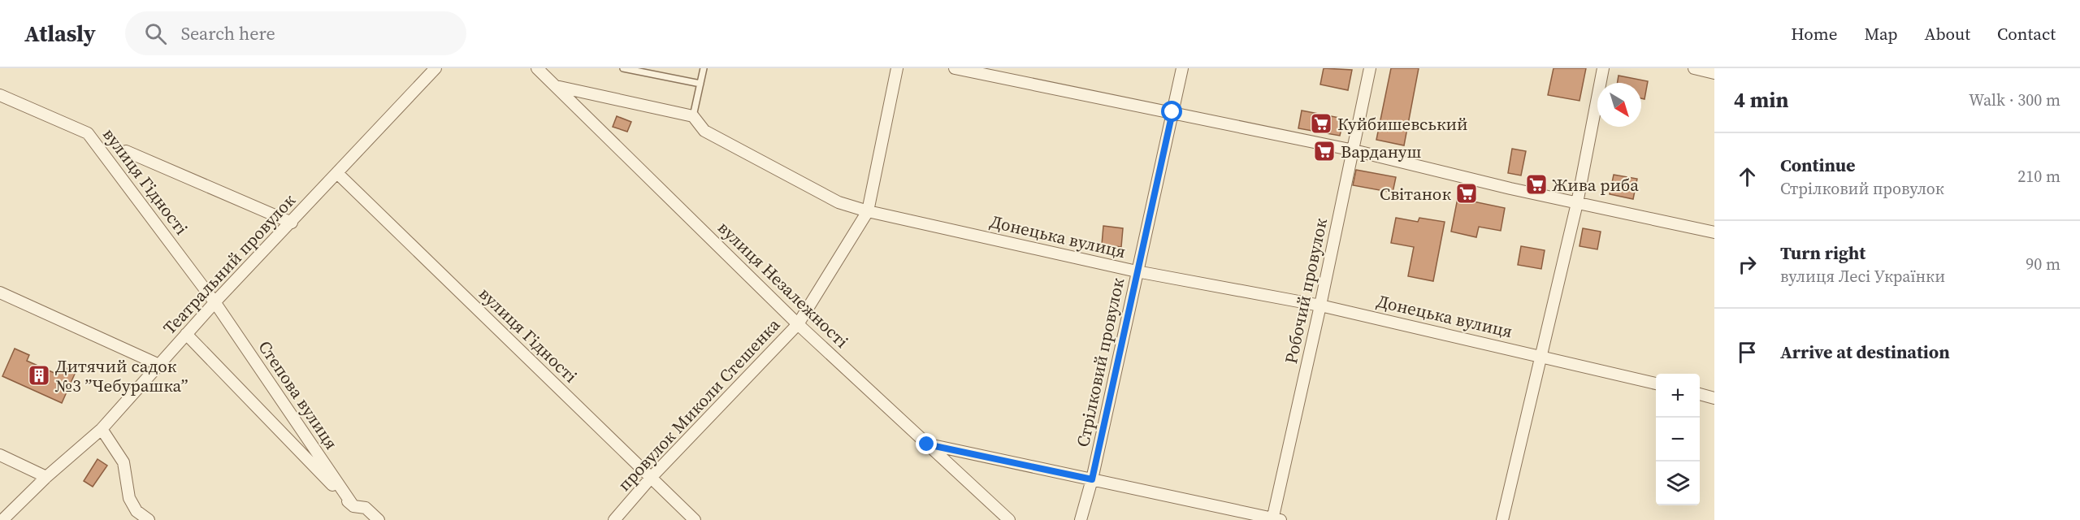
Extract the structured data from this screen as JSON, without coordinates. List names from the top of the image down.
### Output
{
  "streets": {
    "street": [
      "вулиця Гідності",
      "Донецька вулиця",
      "Театральний провулок",
      "вулиця Незалежності",
      "Робочий провулок",
      "Стрілковий провулок",
      "Степова вулиця",
      "провулок Миколи Стешенка"
    ]
  },
  "crossings": [
    ["вулиця Гідності", "Театральний провулок"],
    ["вулиця Гідності", "Степова вулиця"],
    ["вулиця Гідності", "провулок Миколи Стешенка"],
    ["Донецька вулиця", "Робочий провулок"],
    ["Донецька вулиця", "Стрілковий провулок"],
    ["Донецька вулиця", "провулок Миколи Стешенка"],
    ["Театральний провулок", "Степова вулиця"],
    ["вулиця Незалежності", "провулок Миколи Стешенка"]
  ],
  "places": {
    "supermarket": [
      "Куйбишевський",
      "Вардануш",
      "Жива риба",
      "Світанок"
    ],
    "building": ["Дитячий садок №3 ”Чебурашка”"]
  },
  "north": "bottom right",
  "page": {
    "header": "Atlasly",
    "search": "Search here",
    "nav": [
      "Home",
      "Map",
      "About",
      "Contact"
    ],
    "heading": ["4 min", "Walk · 300 m"],
    "list": [
      ["Continue", "Стрілковий провулок", "210 m"],
      ["Turn right", "вулиця Лесі Українки", "90 m"],
      "Arrive at destination"
    ],
    "map_buttons": ["+", "−"]
  }
}
